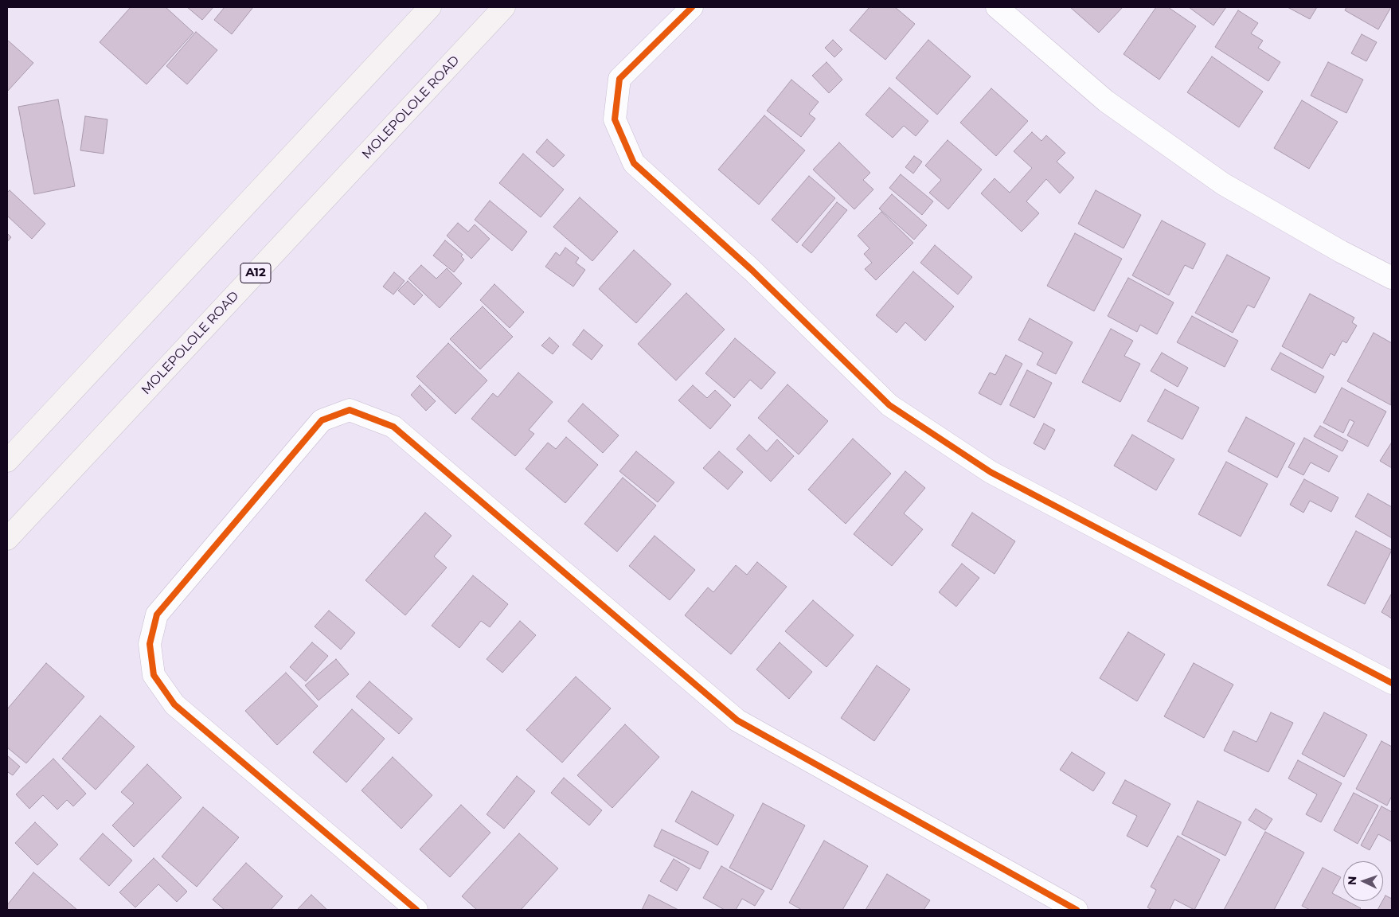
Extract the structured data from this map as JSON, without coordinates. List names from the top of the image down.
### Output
{
  "streets": {
    "main road": ["MOLEPOLOLE ROAD", "A12"]
  },
  "north": "left"
}
